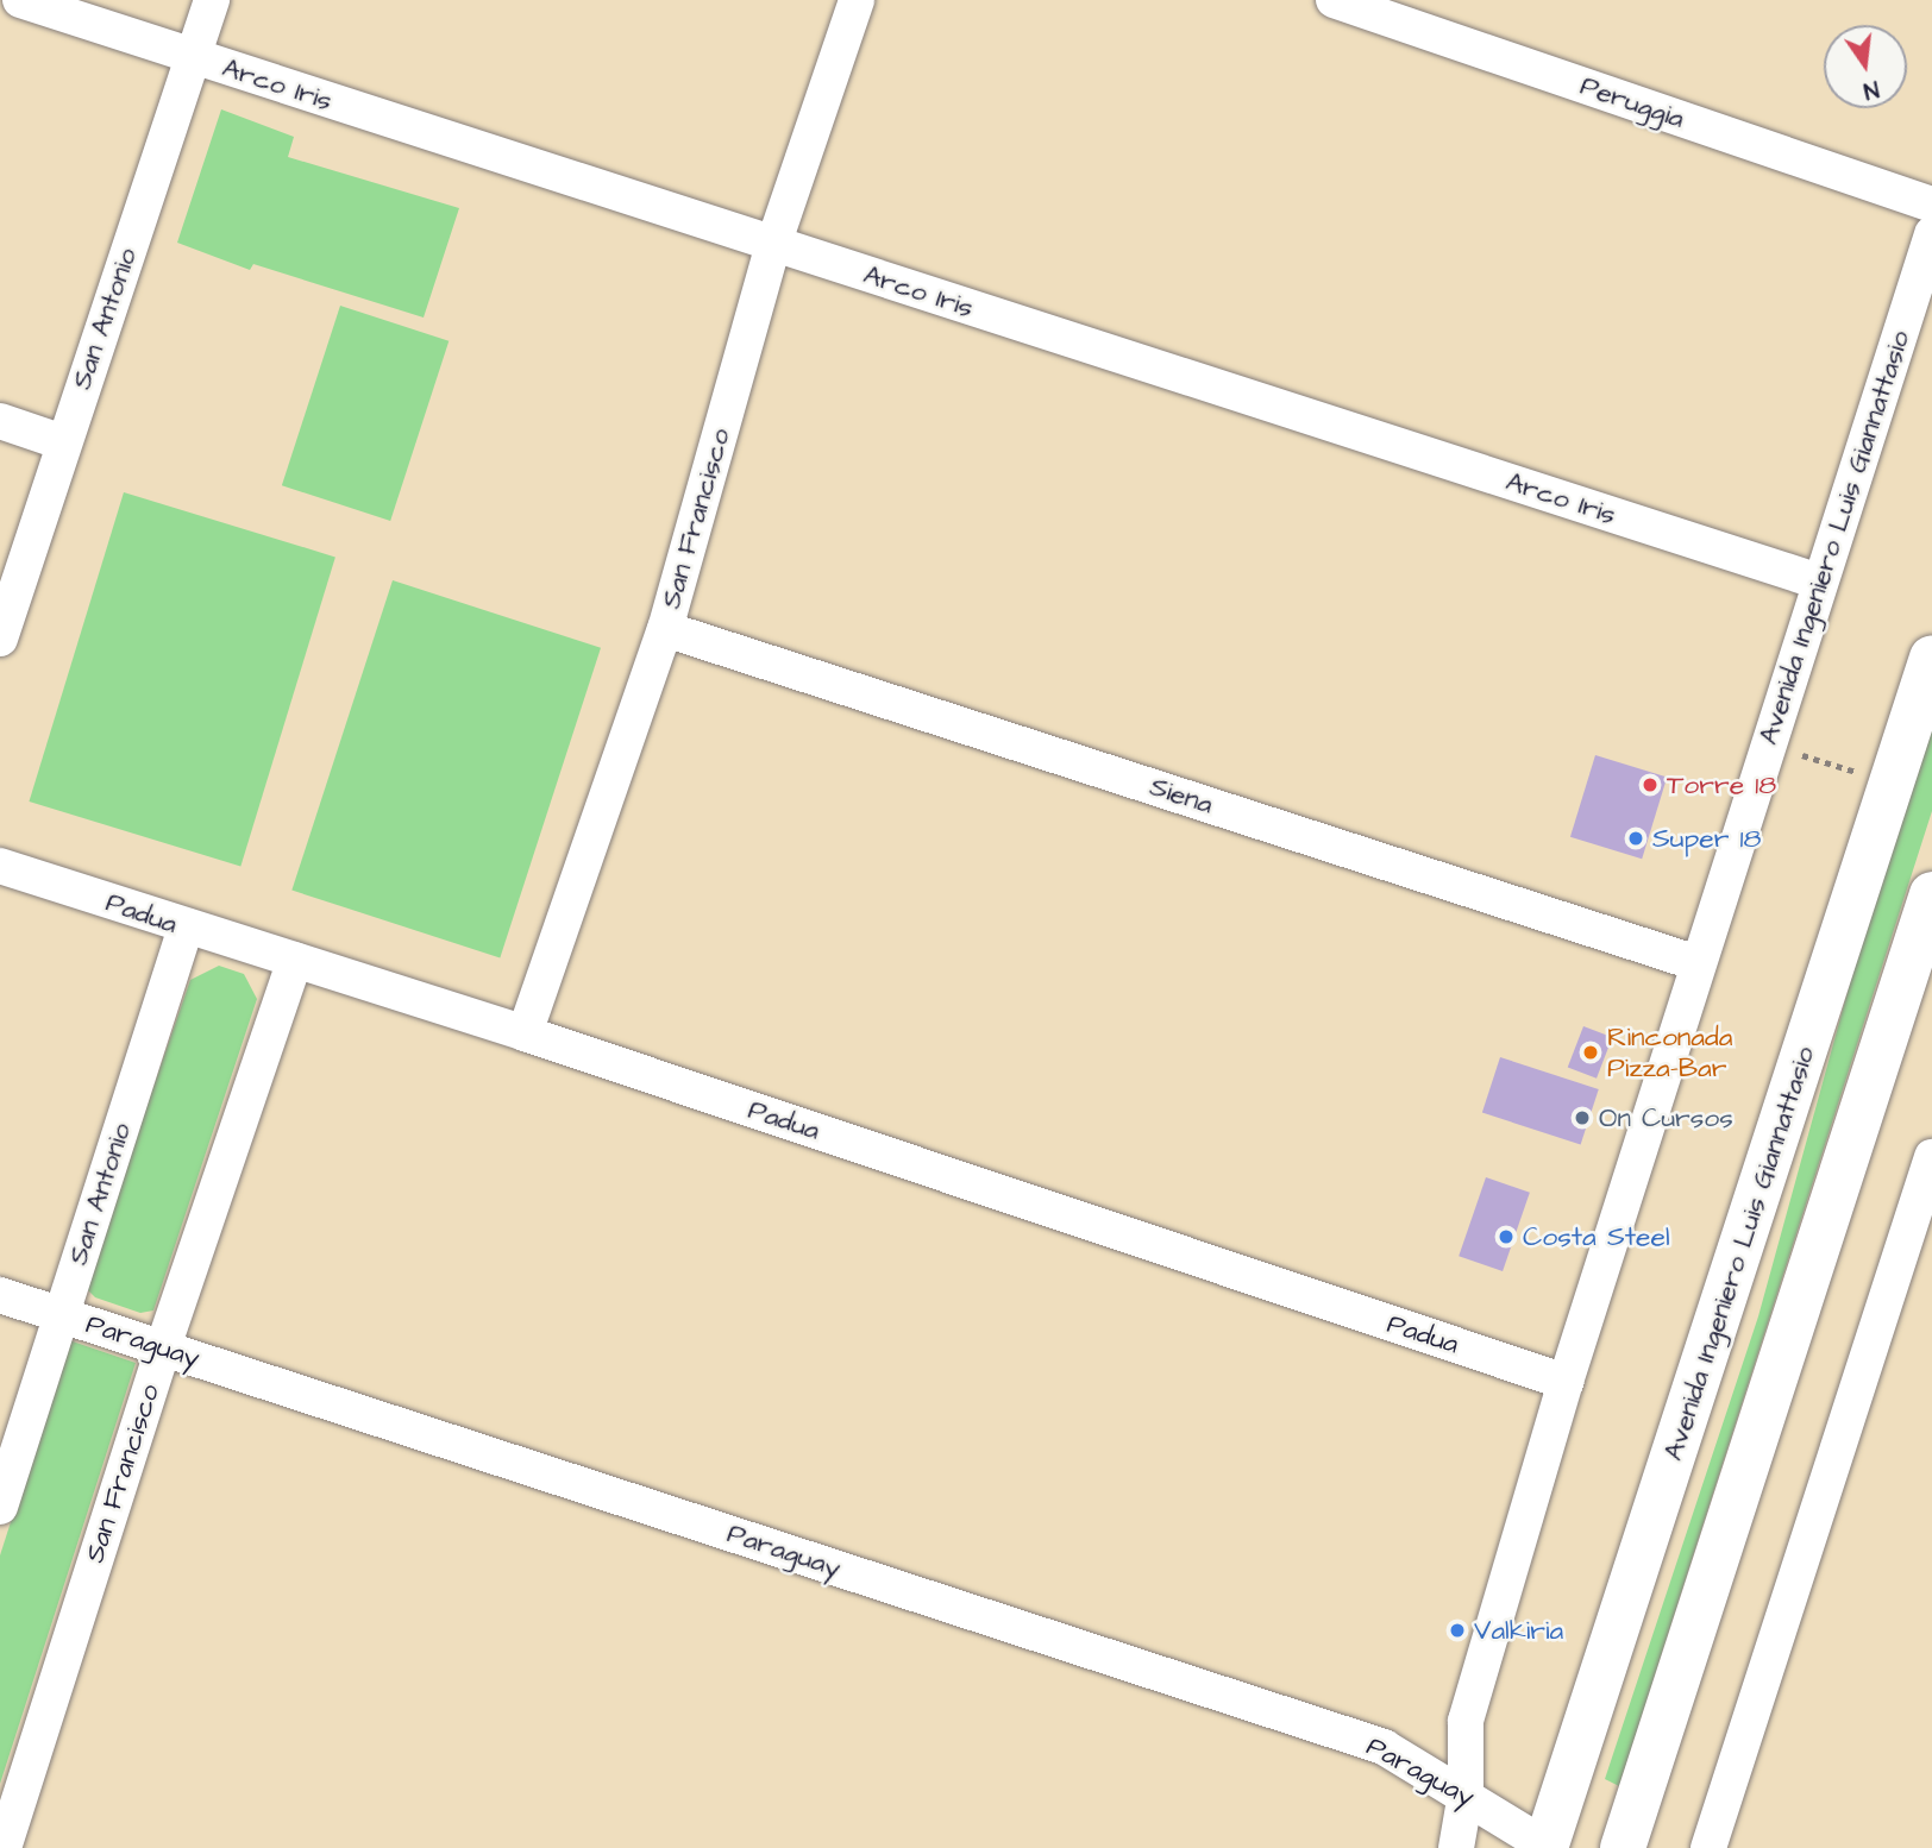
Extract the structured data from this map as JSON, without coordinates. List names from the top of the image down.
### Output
{
  "streets": {
    "main road": ["Avenida Ingeniero Luis Giannattasio"],
    "street": [
      "Arco Iris",
      "Peruggia",
      "San Antonio",
      "San Francisco",
      "Siena",
      "Padua",
      "Paraguay"
    ]
  },
  "crossings": [
    ["Arco Iris", "San Antonio"],
    ["Arco Iris", "San Francisco"],
    ["Arco Iris", "Avenida Ingeniero Luis Giannattasio"],
    ["San Antonio", "Padua"],
    ["San Antonio", "Paraguay"],
    ["San Francisco", "Siena"],
    ["San Francisco", "Padua"],
    ["San Francisco", "Paraguay"],
    ["Avenida Ingeniero Luis Giannattasio", "Siena"],
    ["Avenida Ingeniero Luis Giannattasio", "Padua"],
    ["Avenida Ingeniero Luis Giannattasio", "Paraguay"]
  ],
  "places": [
    "Torre 18",
    "Super 18",
    "Rinconada Pizza-Bar",
    "On Cursos",
    "Costa Steel",
    "Valkiria"
  ],
  "north": "bottom"
}
